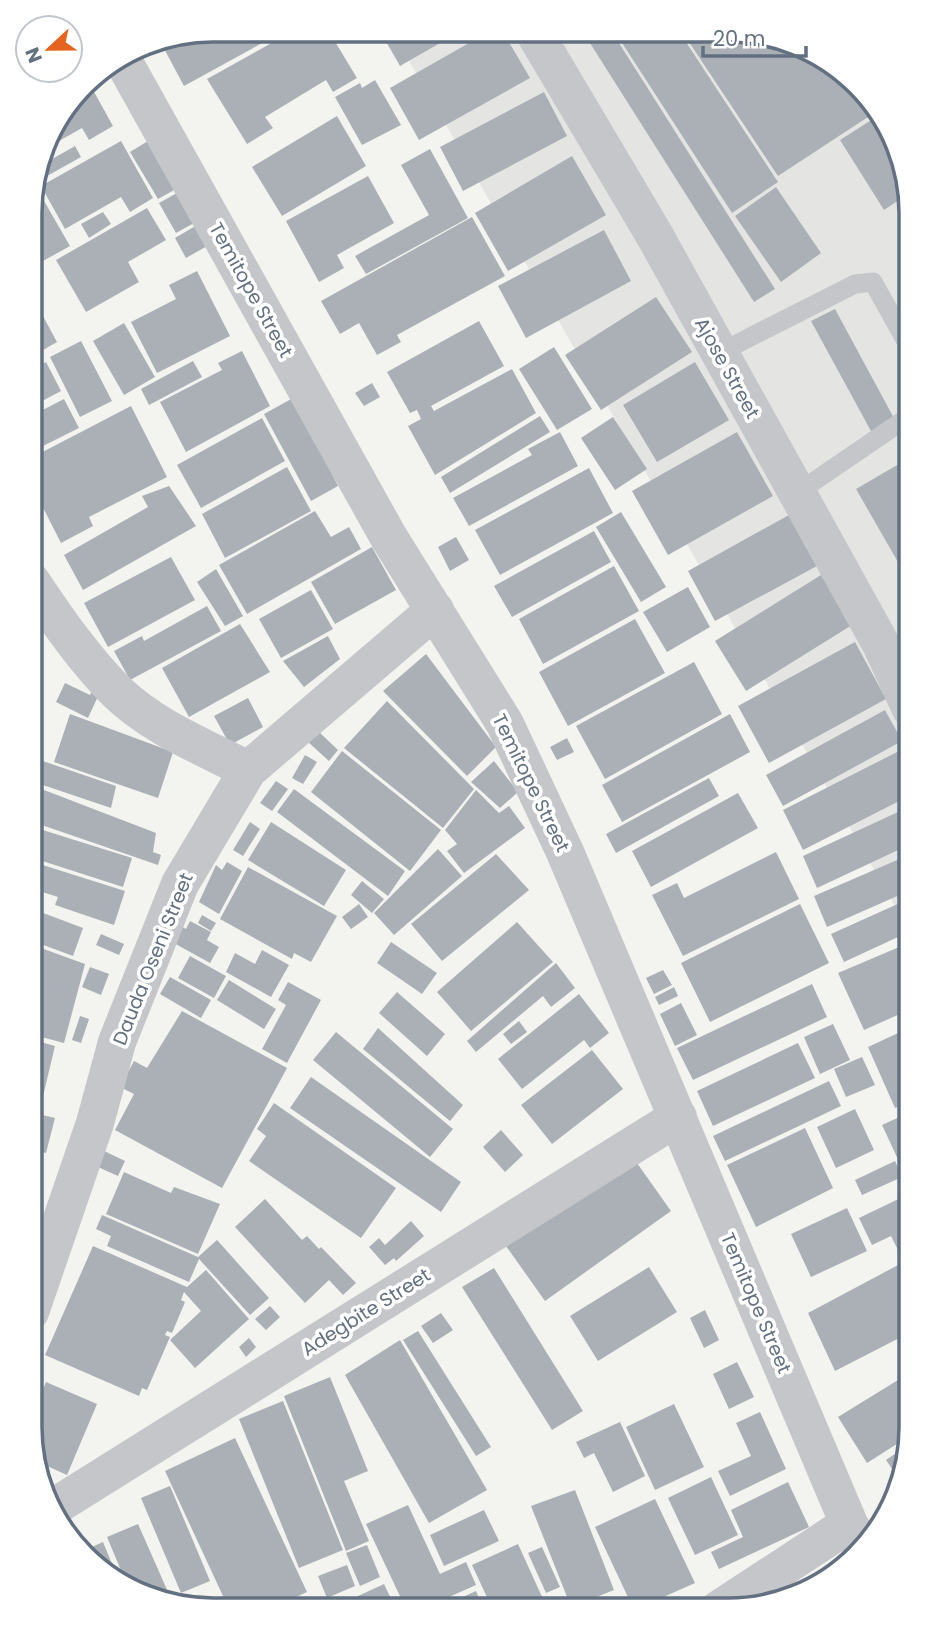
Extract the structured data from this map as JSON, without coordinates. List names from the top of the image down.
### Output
{
  "streets": {
    "street": [
      "Temitope Street",
      "Ajose Street",
      "Dauda Oseni Street",
      "Adegbite Street"
    ]
  },
  "crossings": [
    ["Temitope Street", "Dauda Oseni Street"],
    ["Temitope Street", "Adegbite Street"]
  ],
  "scale_bar": "20 m",
  "north": "left"
}
